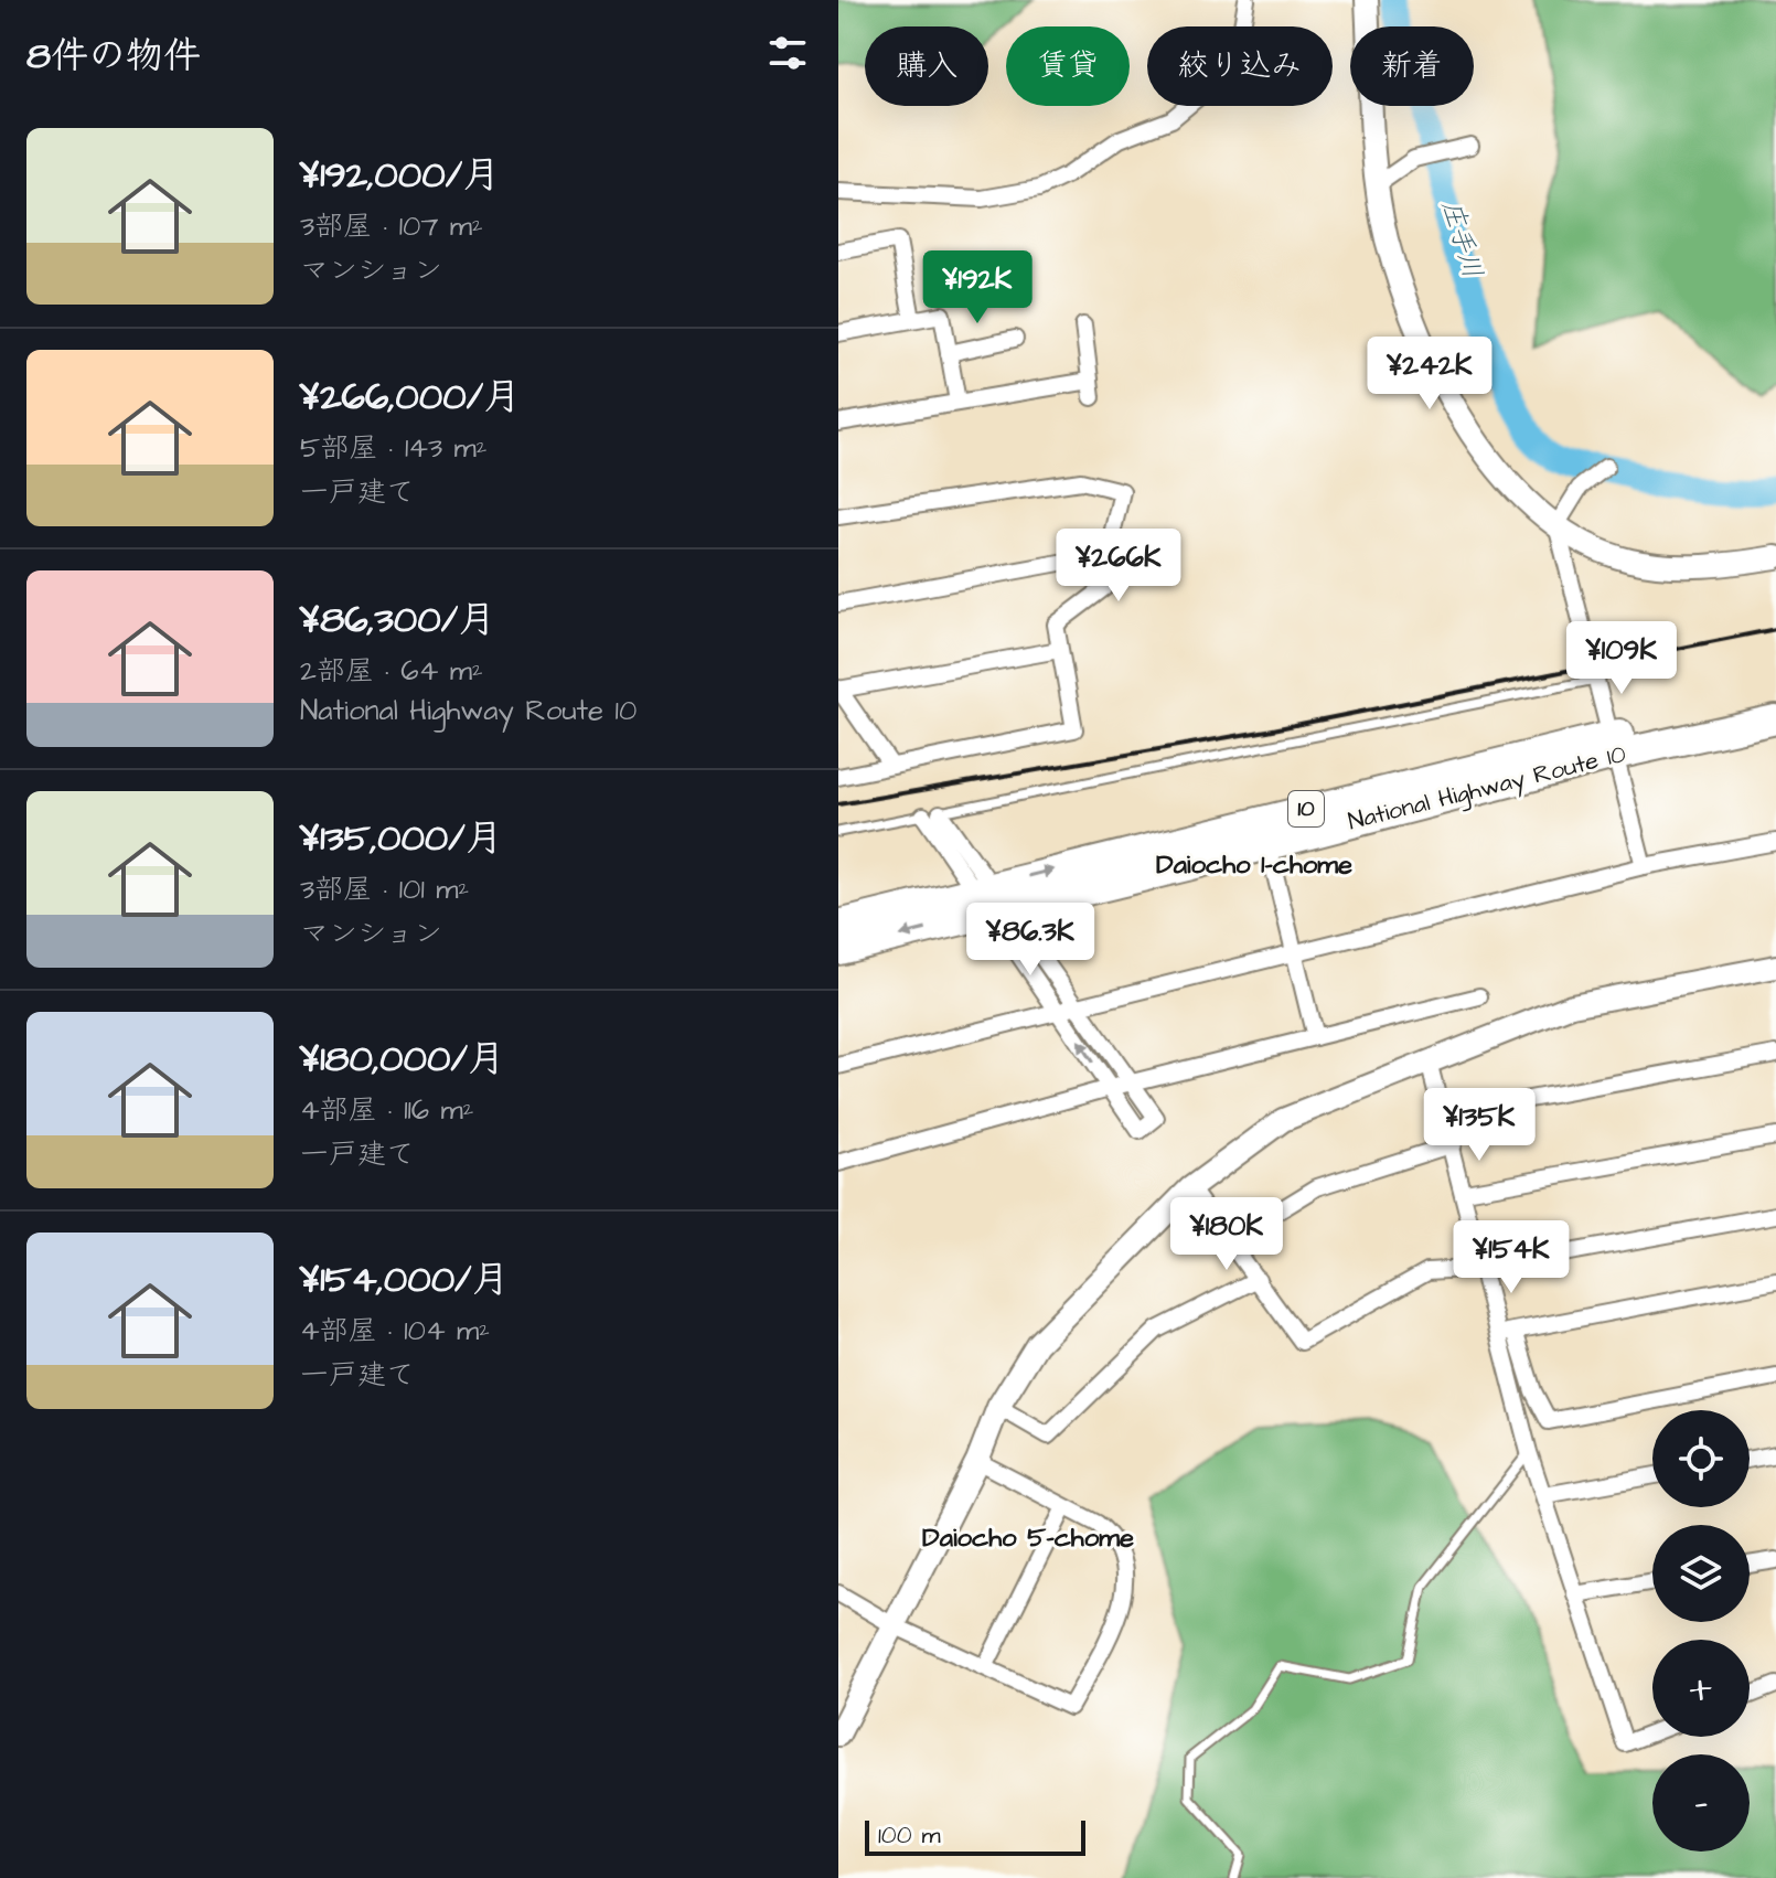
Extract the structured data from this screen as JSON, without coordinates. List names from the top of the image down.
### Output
{
  "streets": {
    "highway": ["National Highway Route 10", "10"]
  },
  "districts": ["Daiocho 1-chome", "Daiocho 5-chome"],
  "water": ["庄手川"],
  "scale_bar": "100 m",
  "page": {
    "heading": "8件の物件",
    "chip": [
      "購入",
      "賃貸",
      "絞り込み",
      "新着"
    ],
    "list": [
      {
        "name": "¥192,000/月",
        "note": "3部屋 · 107 m² · マンション"
      },
      {
        "name": "¥266,000/月",
        "note": "5部屋 · 143 m² · 一戸建て"
      },
      {
        "name": "¥86,300/月",
        "note": "2部屋 · 64 m² · National Highway Route 10"
      },
      {
        "name": "¥135,000/月",
        "note": "3部屋 · 101 m² · マンション"
      },
      {
        "name": "¥180,000/月",
        "note": "4部屋 · 116 m² · 一戸建て"
      },
      {
        "name": "¥154,000/月",
        "note": "4部屋 · 104 m² · 一戸建て"
      }
    ],
    "price": [
      "¥192K",
      "¥242K",
      "¥266K",
      "¥109K",
      "¥86.3K",
      "¥135K",
      "¥180K",
      "¥154K"
    ],
    "map_buttons": ["+", "−"],
    "scale": "100 m"
  }
}
